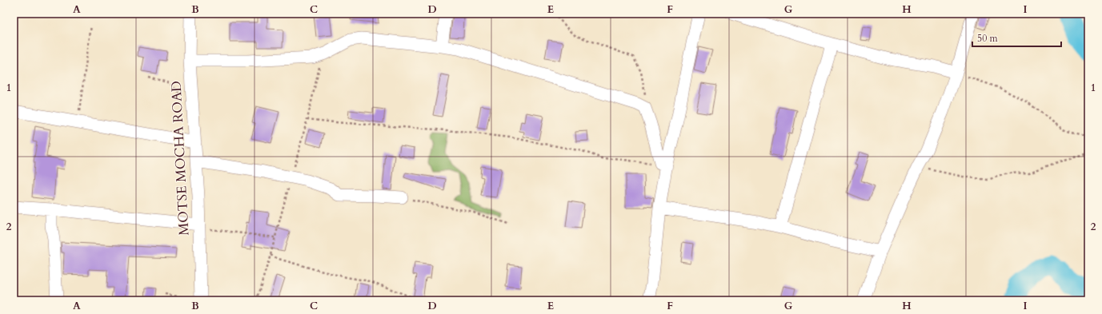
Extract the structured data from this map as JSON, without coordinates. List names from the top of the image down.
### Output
{
  "streets": {
    "street": ["MOTSE MOCHA ROAD"]
  },
  "scale_bar": "50 m",
  "grid": {
    "columns": [
      "A",
      "B",
      "C",
      "D",
      "E",
      "F",
      "G",
      "H",
      "I"
    ],
    "rows": ["1", "2"]
  }
}
